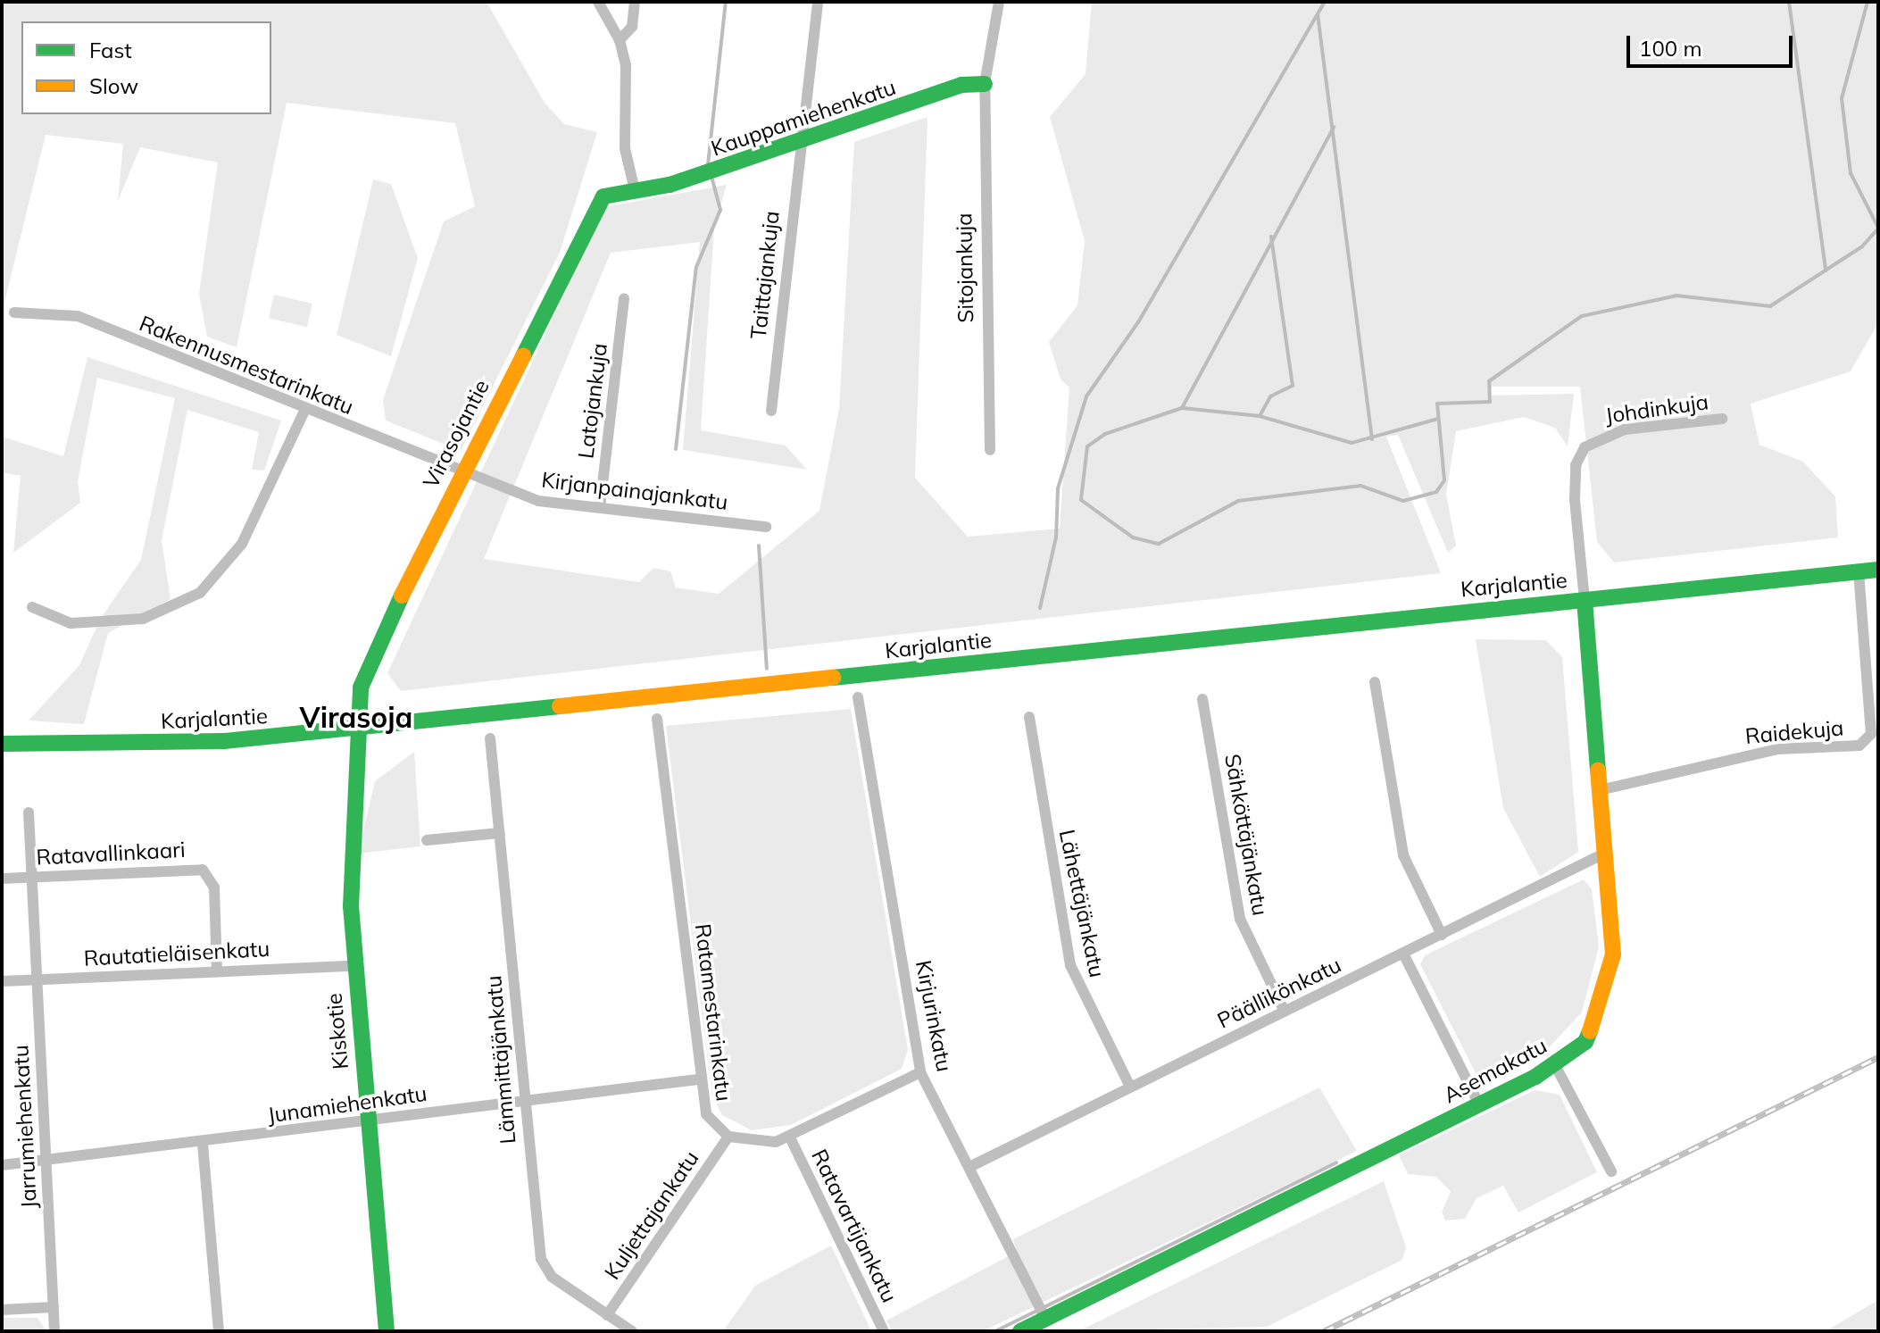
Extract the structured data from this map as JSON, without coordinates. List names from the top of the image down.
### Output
{
  "streets": {
    "street": [
      "Kauppamiehenkatu",
      "Sitojankuja",
      "Taittajankuja",
      "Rakennusmestarinkatu",
      "Latojankuja",
      "Johdinkuja",
      "Virasojantie",
      "Kirjanpainajankatu",
      "Karjalantie",
      "Raidekuja",
      "Sähköttäjänkatu",
      "Ratavallinkaari",
      "Lähettäjänkatu",
      "Rautatieläisenkatu",
      "Päällikönkatu",
      "Ratamestarinkatu",
      "Kirjurinkatu",
      "Kiskotie",
      "Lämmittäjänkatu",
      "Asemakatu",
      "Junamiehenkatu",
      "Jarrumiehenkatu",
      "Kuljettajankatu",
      "Ratavartijankatu"
    ]
  },
  "crossings": [
    ["Kauppamiehenkatu", "Sitojankuja"],
    ["Kauppamiehenkatu", "Taittajankuja"],
    ["Kauppamiehenkatu", "Virasojantie"],
    ["Rakennusmestarinkatu", "Virasojantie"],
    ["Rakennusmestarinkatu", "Kirjanpainajankatu"],
    ["Latojankuja", "Kirjanpainajankatu"],
    ["Johdinkuja", "Karjalantie"],
    ["Johdinkuja", "Asemakatu"],
    ["Virasojantie", "Kirjanpainajankatu"],
    ["Virasojantie", "Karjalantie"],
    ["Virasojantie", "Kiskotie"],
    ["Karjalantie", "Raidekuja"],
    ["Karjalantie", "Kiskotie"],
    ["Karjalantie", "Asemakatu"],
    ["Raidekuja", "Asemakatu"],
    ["Sähköttäjänkatu", "Päällikönkatu"],
    ["Ratavallinkaari", "Rautatieläisenkatu"],
    ["Ratavallinkaari", "Jarrumiehenkatu"],
    ["Lähettäjänkatu", "Päällikönkatu"],
    ["Rautatieläisenkatu", "Kiskotie"],
    ["Rautatieläisenkatu", "Jarrumiehenkatu"],
    ["Päällikönkatu", "Kirjurinkatu"],
    ["Päällikönkatu", "Asemakatu"],
    ["Ratamestarinkatu", "Junamiehenkatu"],
    ["Ratamestarinkatu", "Kuljettajankatu"],
    ["Kirjurinkatu", "Asemakatu"],
    ["Kiskotie", "Junamiehenkatu"],
    ["Lämmittäjänkatu", "Junamiehenkatu"],
    ["Lämmittäjänkatu", "Kuljettajankatu"],
    ["Junamiehenkatu", "Jarrumiehenkatu"]
  ],
  "districts": ["Virasoja"],
  "legend": ["Fast", "Slow"],
  "scale_bar": "100 m"
}
